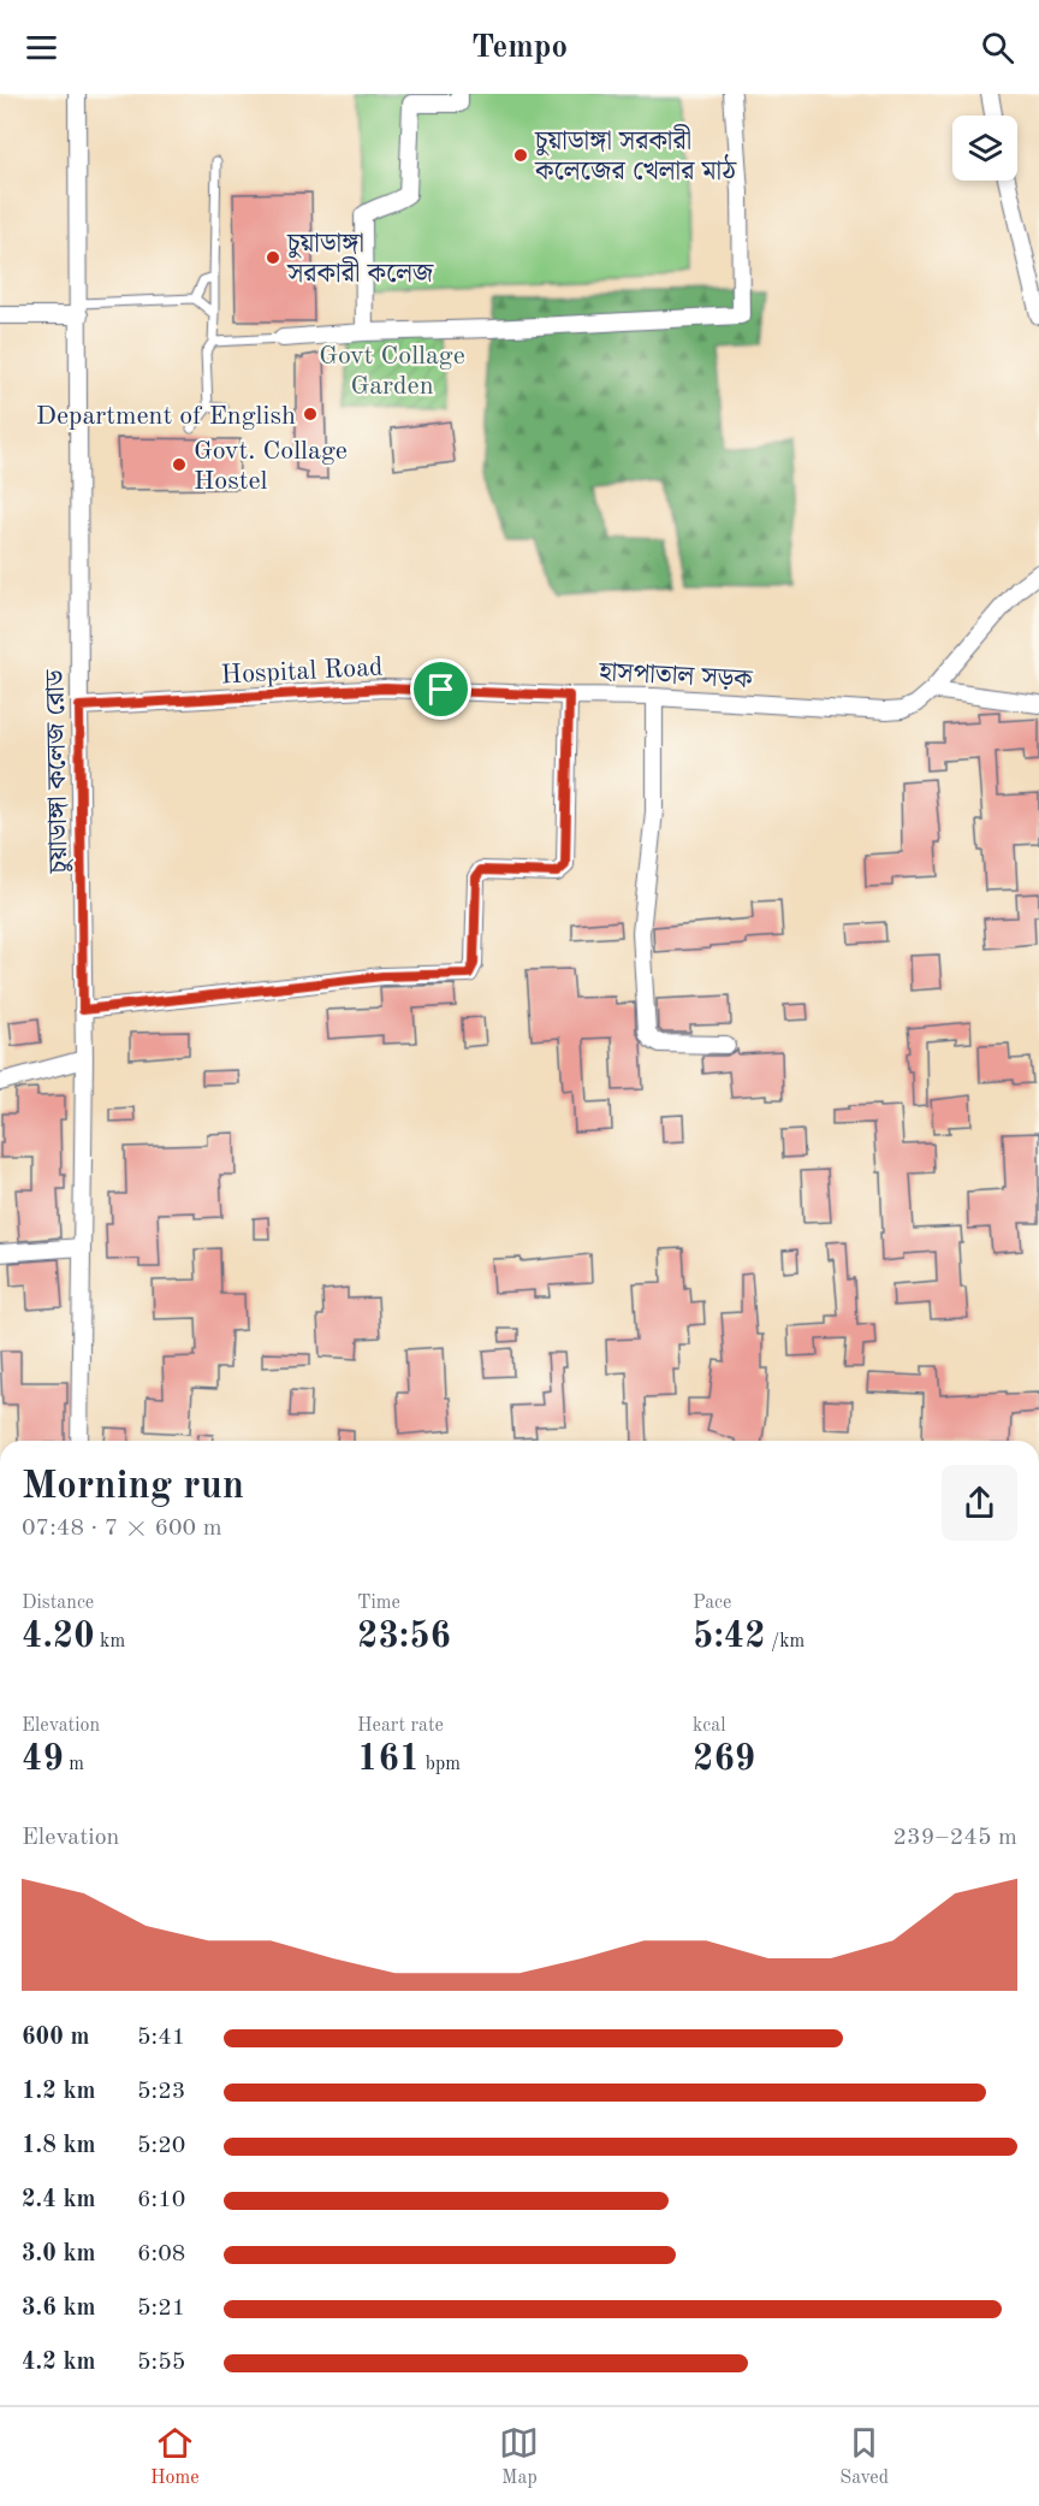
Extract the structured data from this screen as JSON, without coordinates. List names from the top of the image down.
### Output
{
  "streets": {
    "street": ["Hospital Road", "হাসপাতাল সড়ক", "চুয়াডাঙ্গা কলেজ রোড"]
  },
  "crossings": [
    ["Hospital Road", "হাসপাতাল সড়ক"],
    ["Hospital Road", "চুয়াডাঙ্গা কলেজ রোড"],
    ["হাসপাতাল সড়ক", "চুয়াডাঙ্গা কলেজ রোড"]
  ],
  "parks": ["Govt Collage Garden"],
  "places": [
    "চুয়াডাঙ্গা সরকারী কলেজের খেলার মাঠ",
    "চুয়াডাঙ্গা সরকারী কলেজ",
    "Department of English",
    "Govt. Collage Hostel"
  ],
  "page": {
    "header": "Tempo",
    "heading": ["Morning run", "07:48 · 7 × 600 m"],
    "stats": [
      ["Distance", "4.20 km"],
      ["Time", "23:56"],
      ["Pace", "5:42 /km"],
      ["Elevation", "49 m"],
      ["Heart rate", "161 bpm"],
      ["kcal", "269"]
    ],
    "chart": ["Elevation", "239–245 m"],
    "list": [
      {
        "name": "600 m",
        "note": "5:41"
      },
      {
        "name": "1.2 km",
        "note": "5:23"
      },
      {
        "name": "1.8 km",
        "note": "5:20"
      },
      {
        "name": "2.4 km",
        "note": "6:10"
      },
      {
        "name": "3.0 km",
        "note": "6:08"
      },
      {
        "name": "3.6 km",
        "note": "5:21"
      },
      {
        "name": "4.2 km",
        "note": "5:55"
      }
    ],
    "tabs": ["Home", "Map", "Saved"]
  }
}
